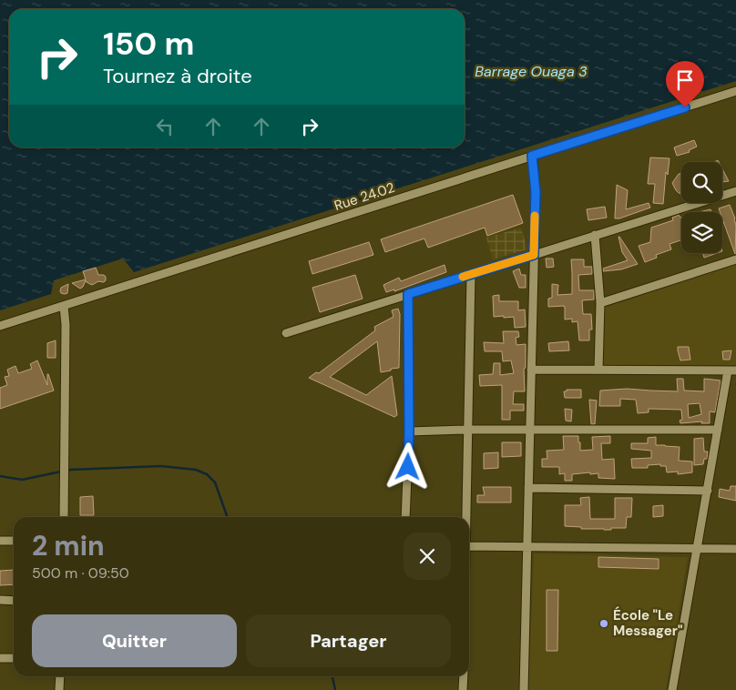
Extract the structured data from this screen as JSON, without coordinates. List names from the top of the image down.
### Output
{
  "streets": {
    "street": ["Rue 24.02"]
  },
  "water": ["Barrage Ouaga 3"],
  "places": ["École \"Le Messager\""],
  "page": {
    "turn": ["150 m", "Tournez à droite"],
    "heading": ["2 min", "500 m · 09:50"],
    "buttons": ["Quitter", "Partager"]
  }
}
